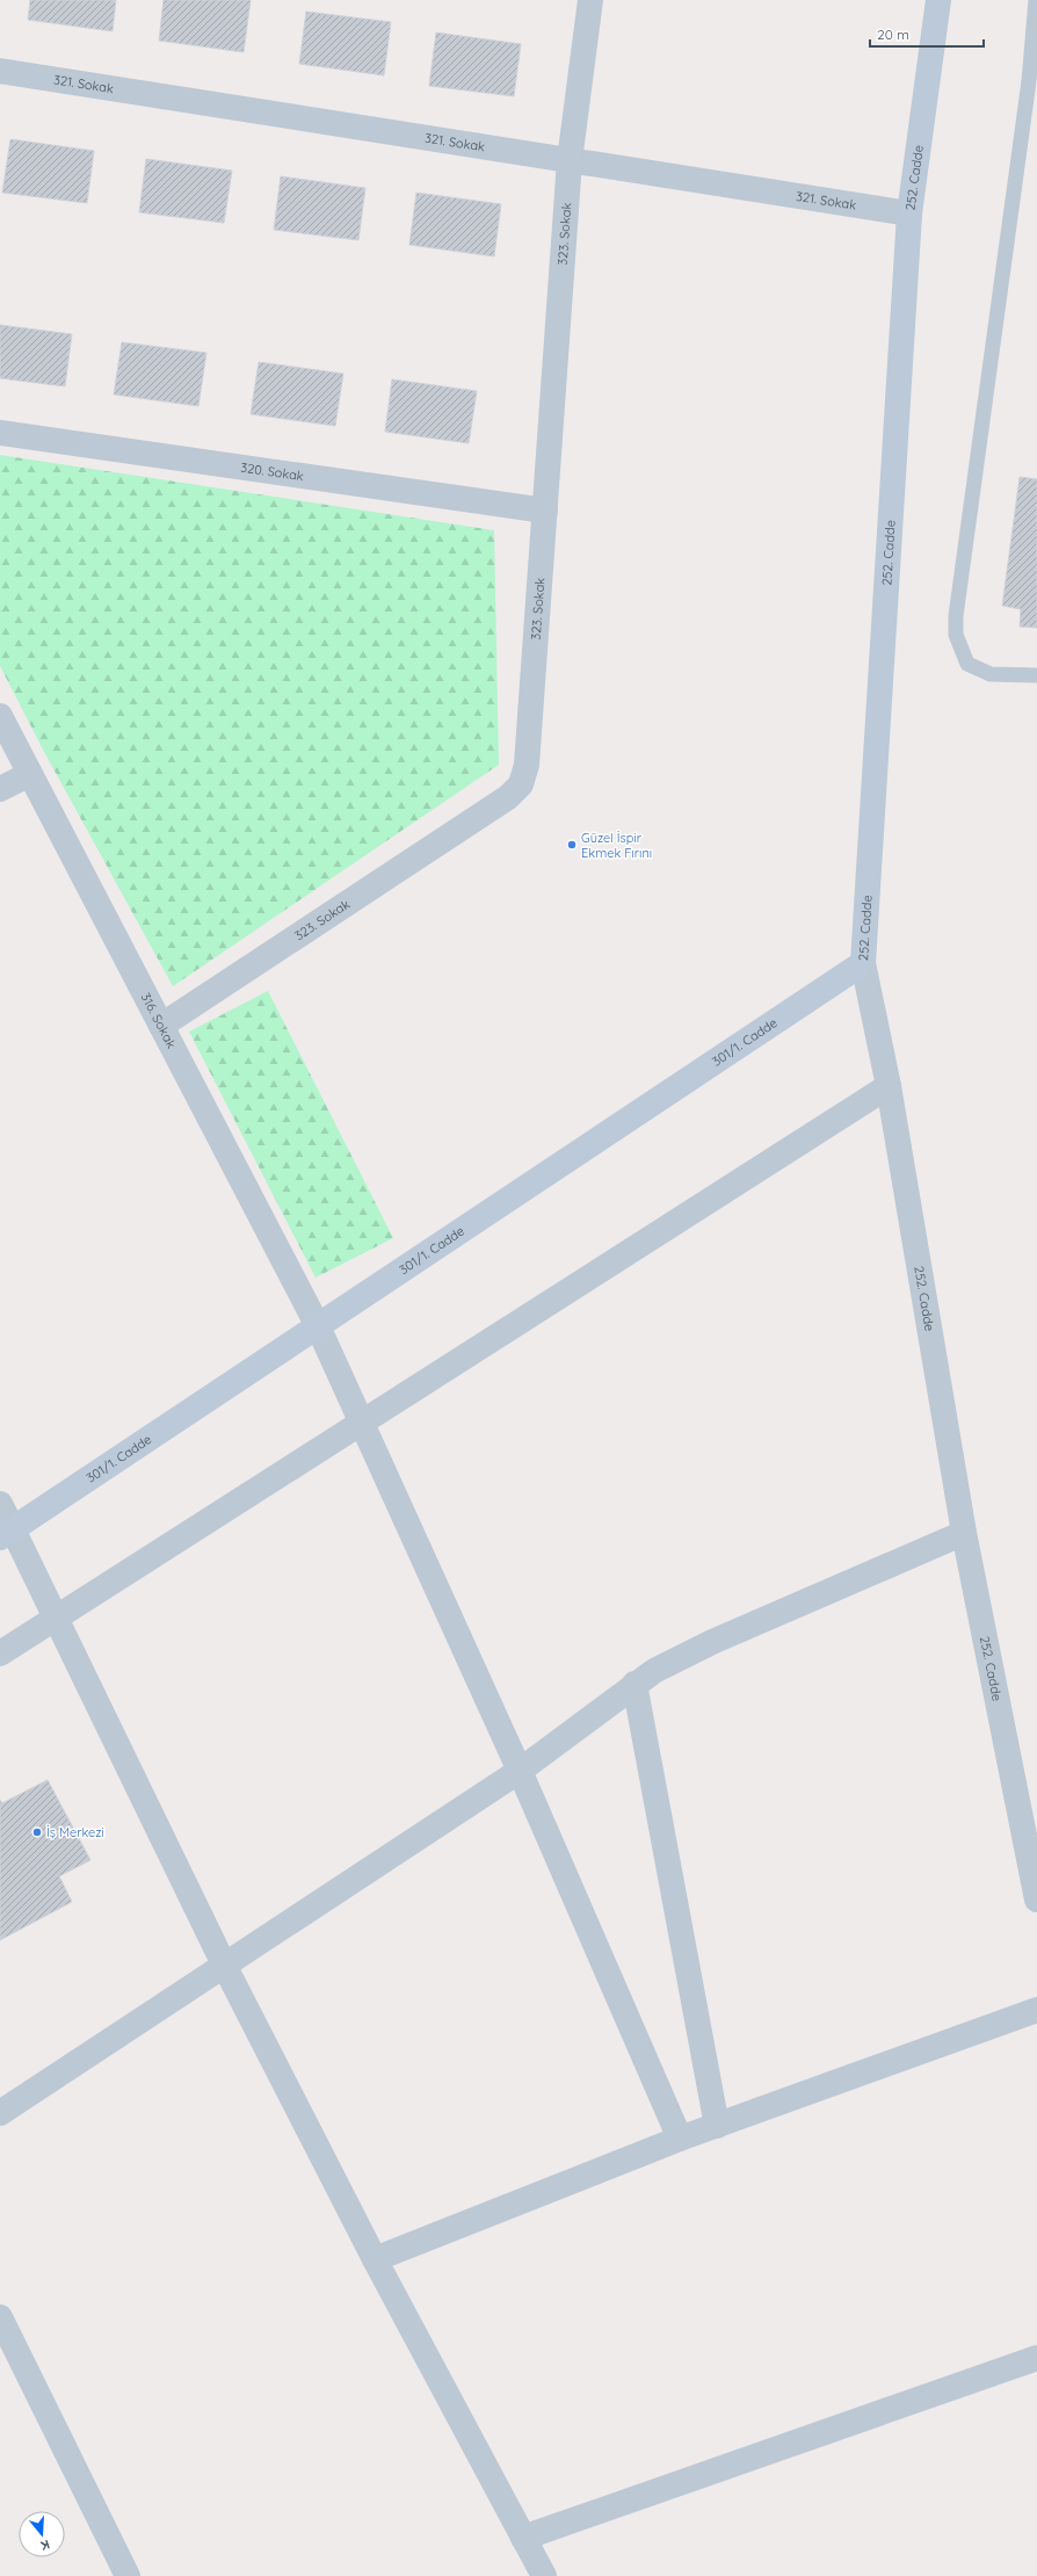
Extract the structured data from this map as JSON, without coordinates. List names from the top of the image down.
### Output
{
  "streets": {
    "main road": ["252. Cadde", "301/1. Cadde"],
    "street": [
      "321. Sokak",
      "323. Sokak",
      "320. Sokak",
      "316. Sokak"
    ]
  },
  "crossings": [
    ["321. Sokak", "252. Cadde"],
    ["321. Sokak", "323. Sokak"],
    ["252. Cadde", "301/1. Cadde"],
    ["323. Sokak", "320. Sokak"],
    ["323. Sokak", "316. Sokak"],
    ["316. Sokak", "301/1. Cadde"]
  ],
  "places": ["Güzel İspir Ekmek Fırını", "İş Merkezi"],
  "scale_bar": "20 m",
  "north": "bottom"
}
